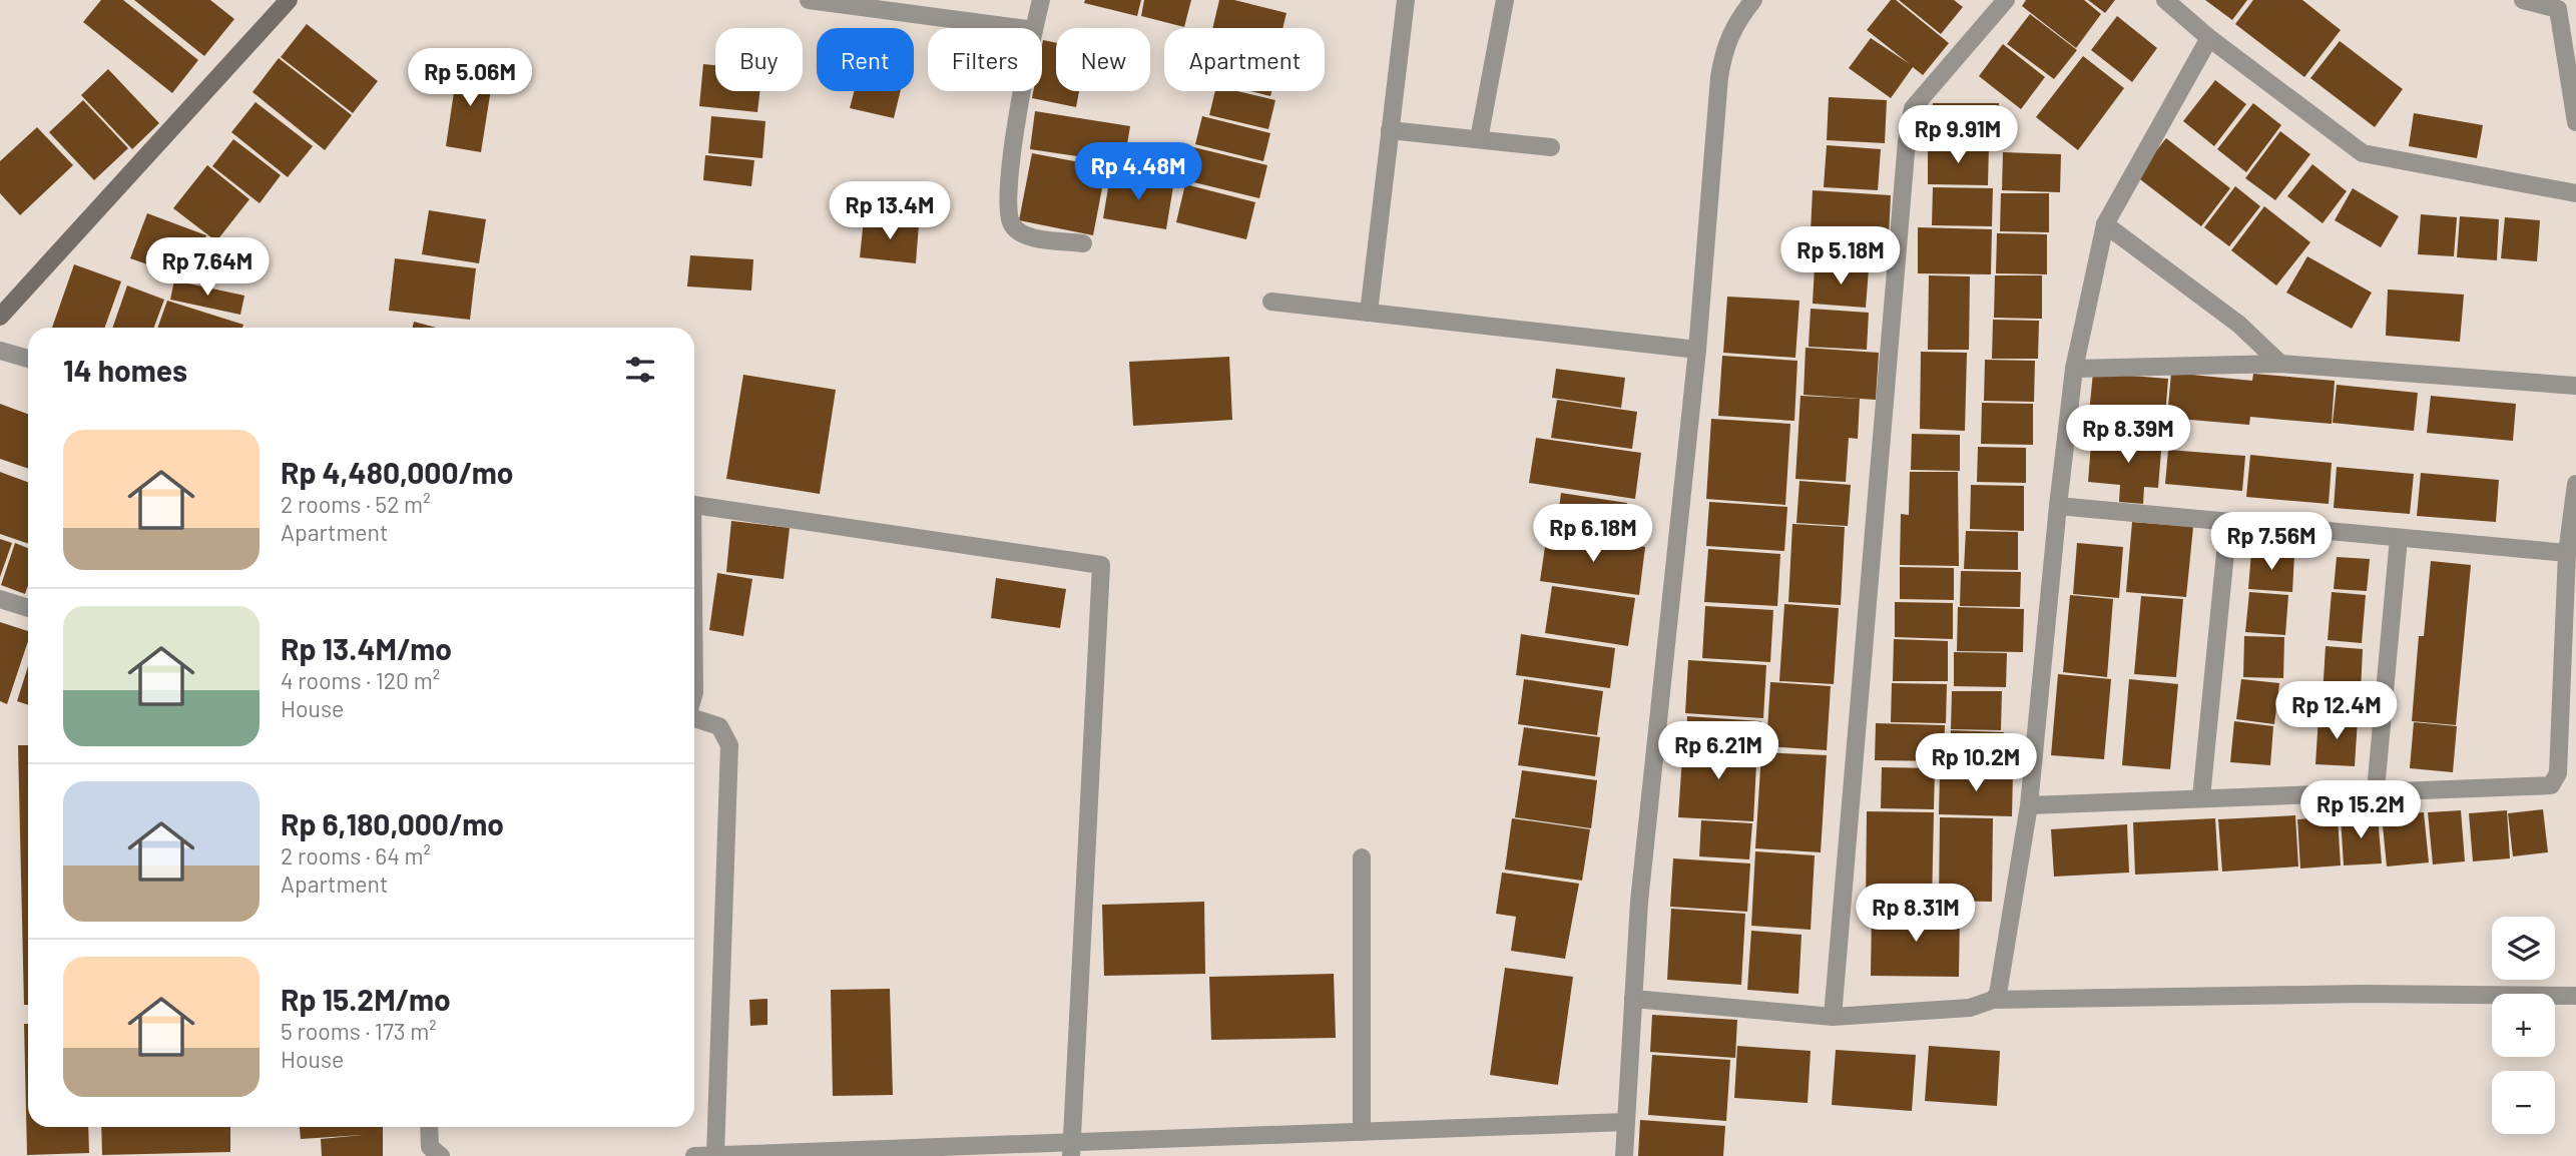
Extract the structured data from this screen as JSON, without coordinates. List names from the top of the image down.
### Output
{
  "page": {
    "chip": [
      "Buy",
      "Rent",
      "Filters",
      "New",
      "Apartment"
    ],
    "price": [
      "Rp 5.06M",
      "Rp 9.91M",
      "Rp 4.48M",
      "Rp 13.4M",
      "Rp 5.18M",
      "Rp 7.64M",
      "Rp 8.39M",
      "Rp 6.18M",
      "Rp 7.56M",
      "Rp 12.4M",
      "Rp 6.21M",
      "Rp 10.2M",
      "Rp 15.2M",
      "Rp 8.31M"
    ],
    "heading": "14 homes",
    "list": [
      {
        "name": "Rp 4,480,000/mo",
        "note": "2 rooms · 52 m² · Apartment"
      },
      {
        "name": "Rp 13.4M/mo",
        "note": "4 rooms · 120 m² · House"
      },
      {
        "name": "Rp 6,180,000/mo",
        "note": "2 rooms · 64 m² · Apartment"
      },
      {
        "name": "Rp 15.2M/mo",
        "note": "5 rooms · 173 m² · House"
      }
    ],
    "map_buttons": ["+", "−"]
  }
}
